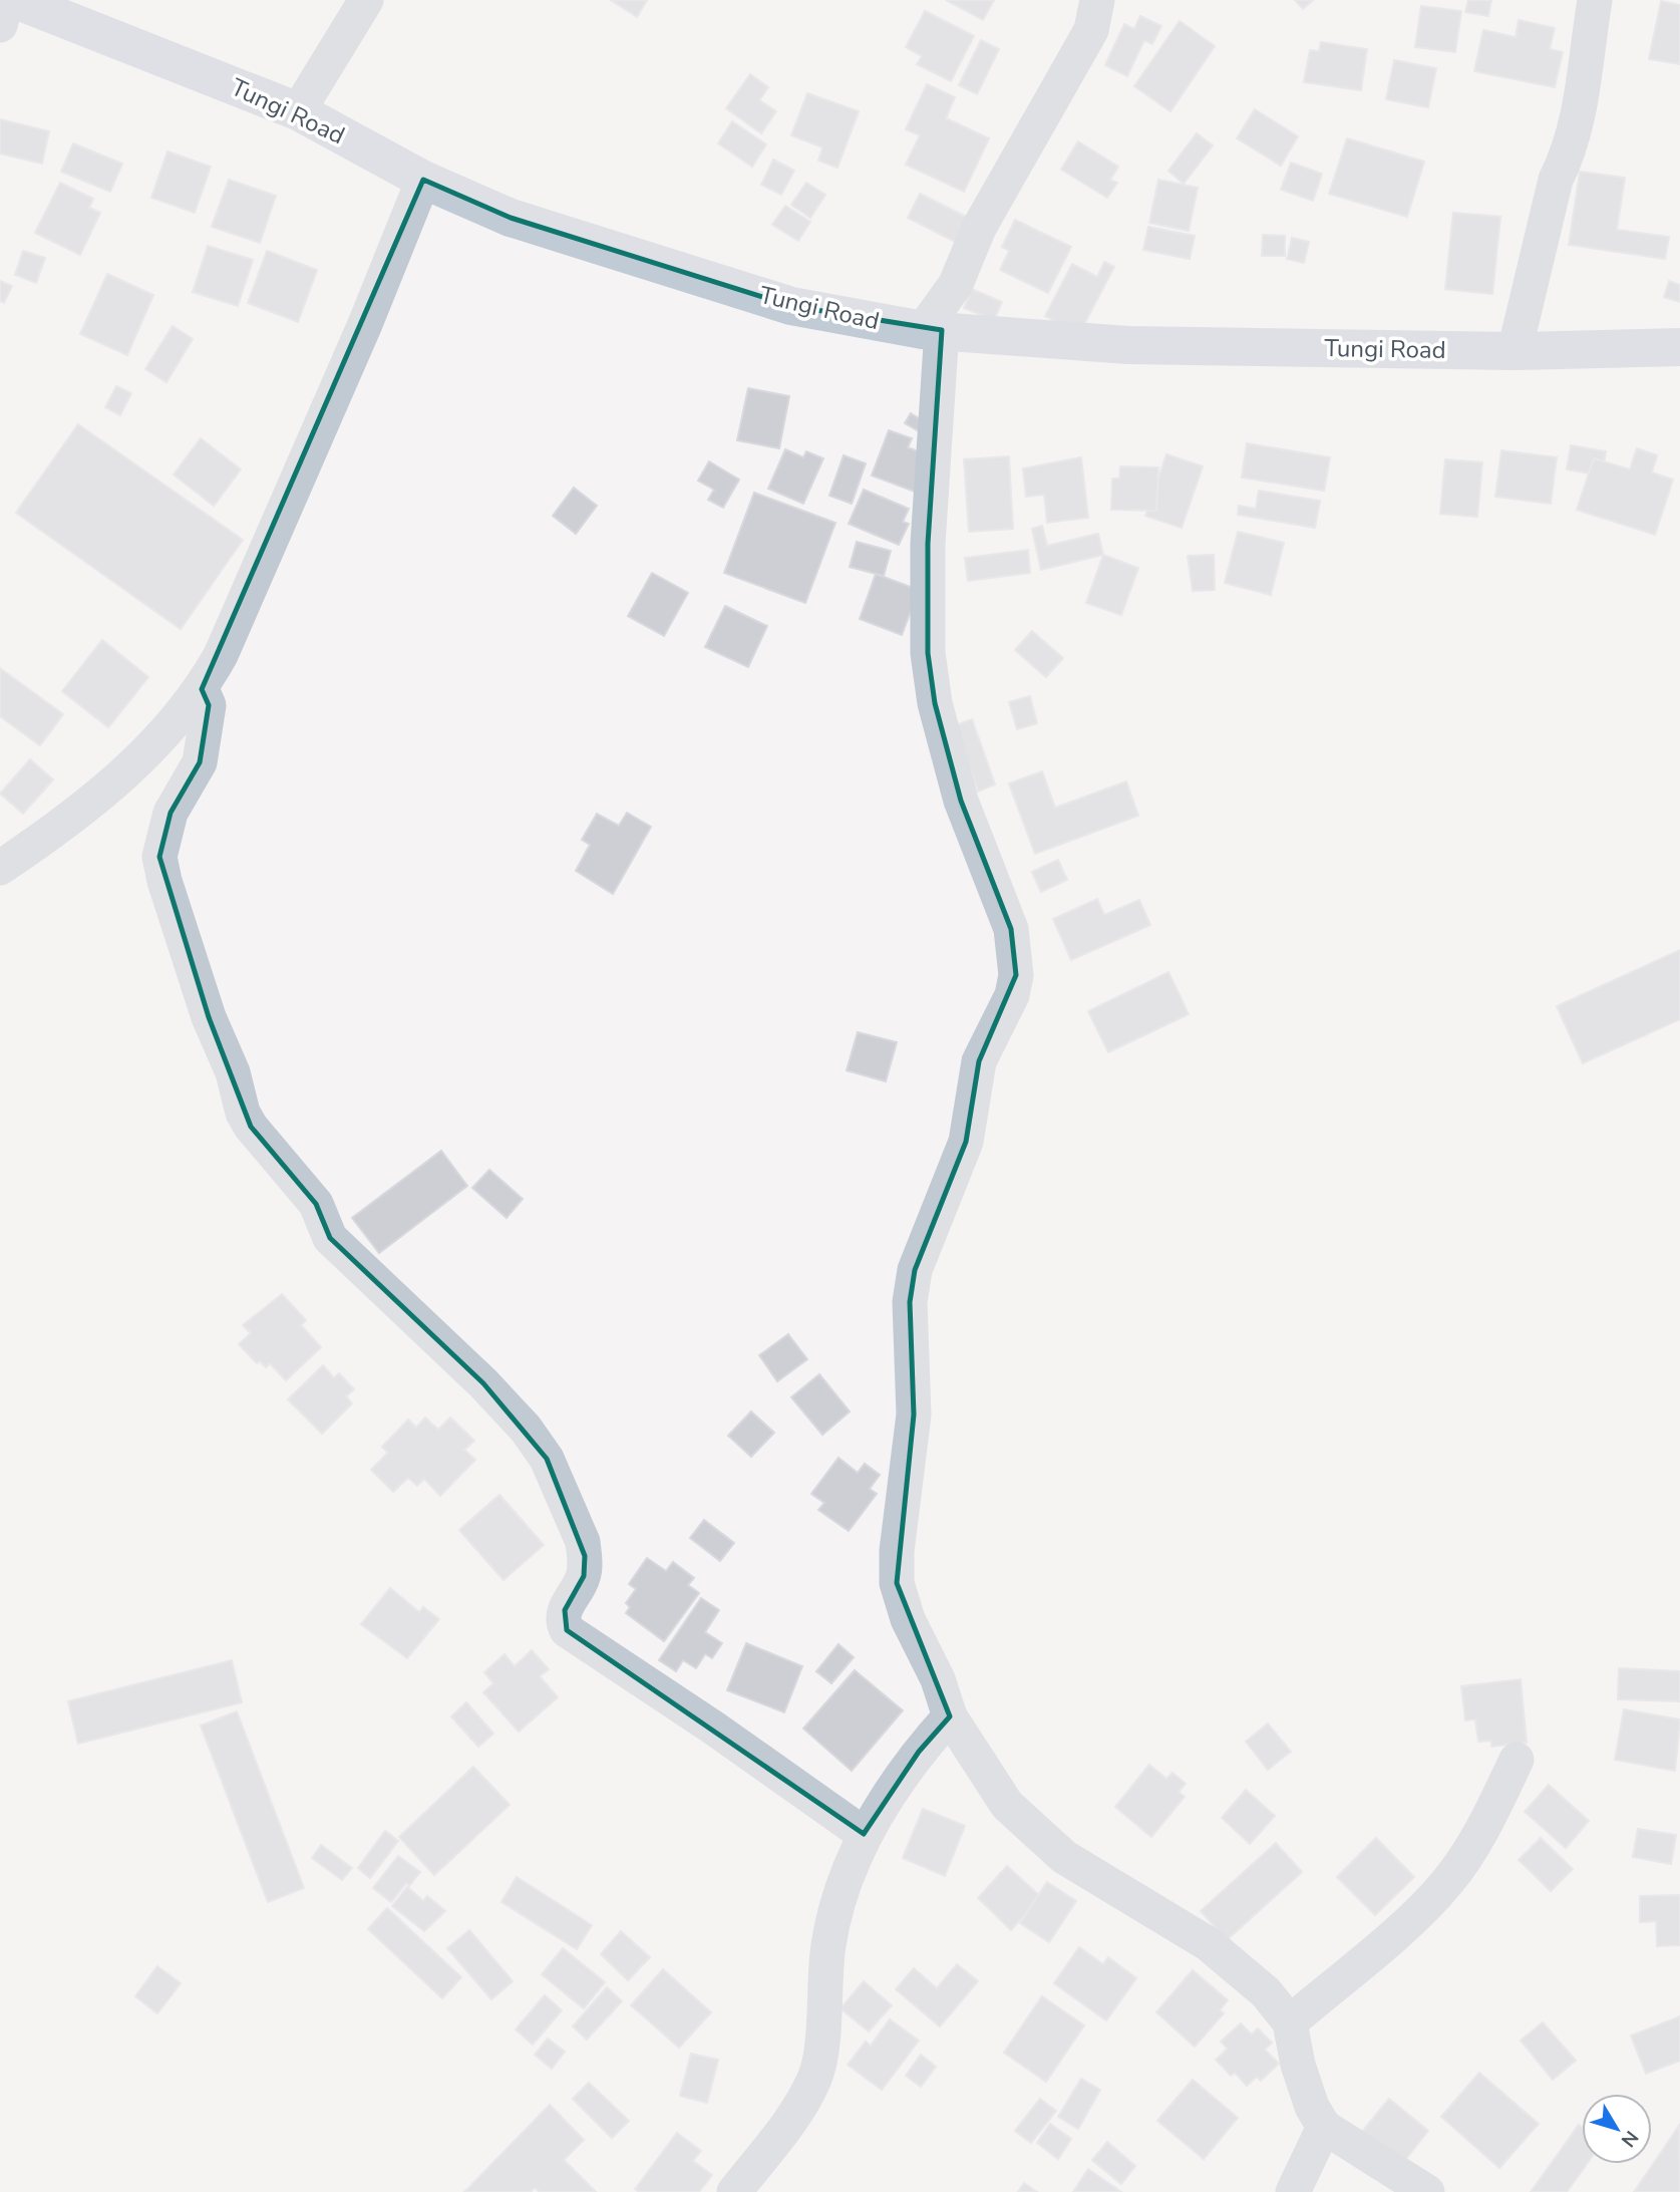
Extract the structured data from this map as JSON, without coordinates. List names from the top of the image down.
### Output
{
  "streets": {
    "main road": ["Tungi Road"]
  },
  "north": "bottom right"
}
